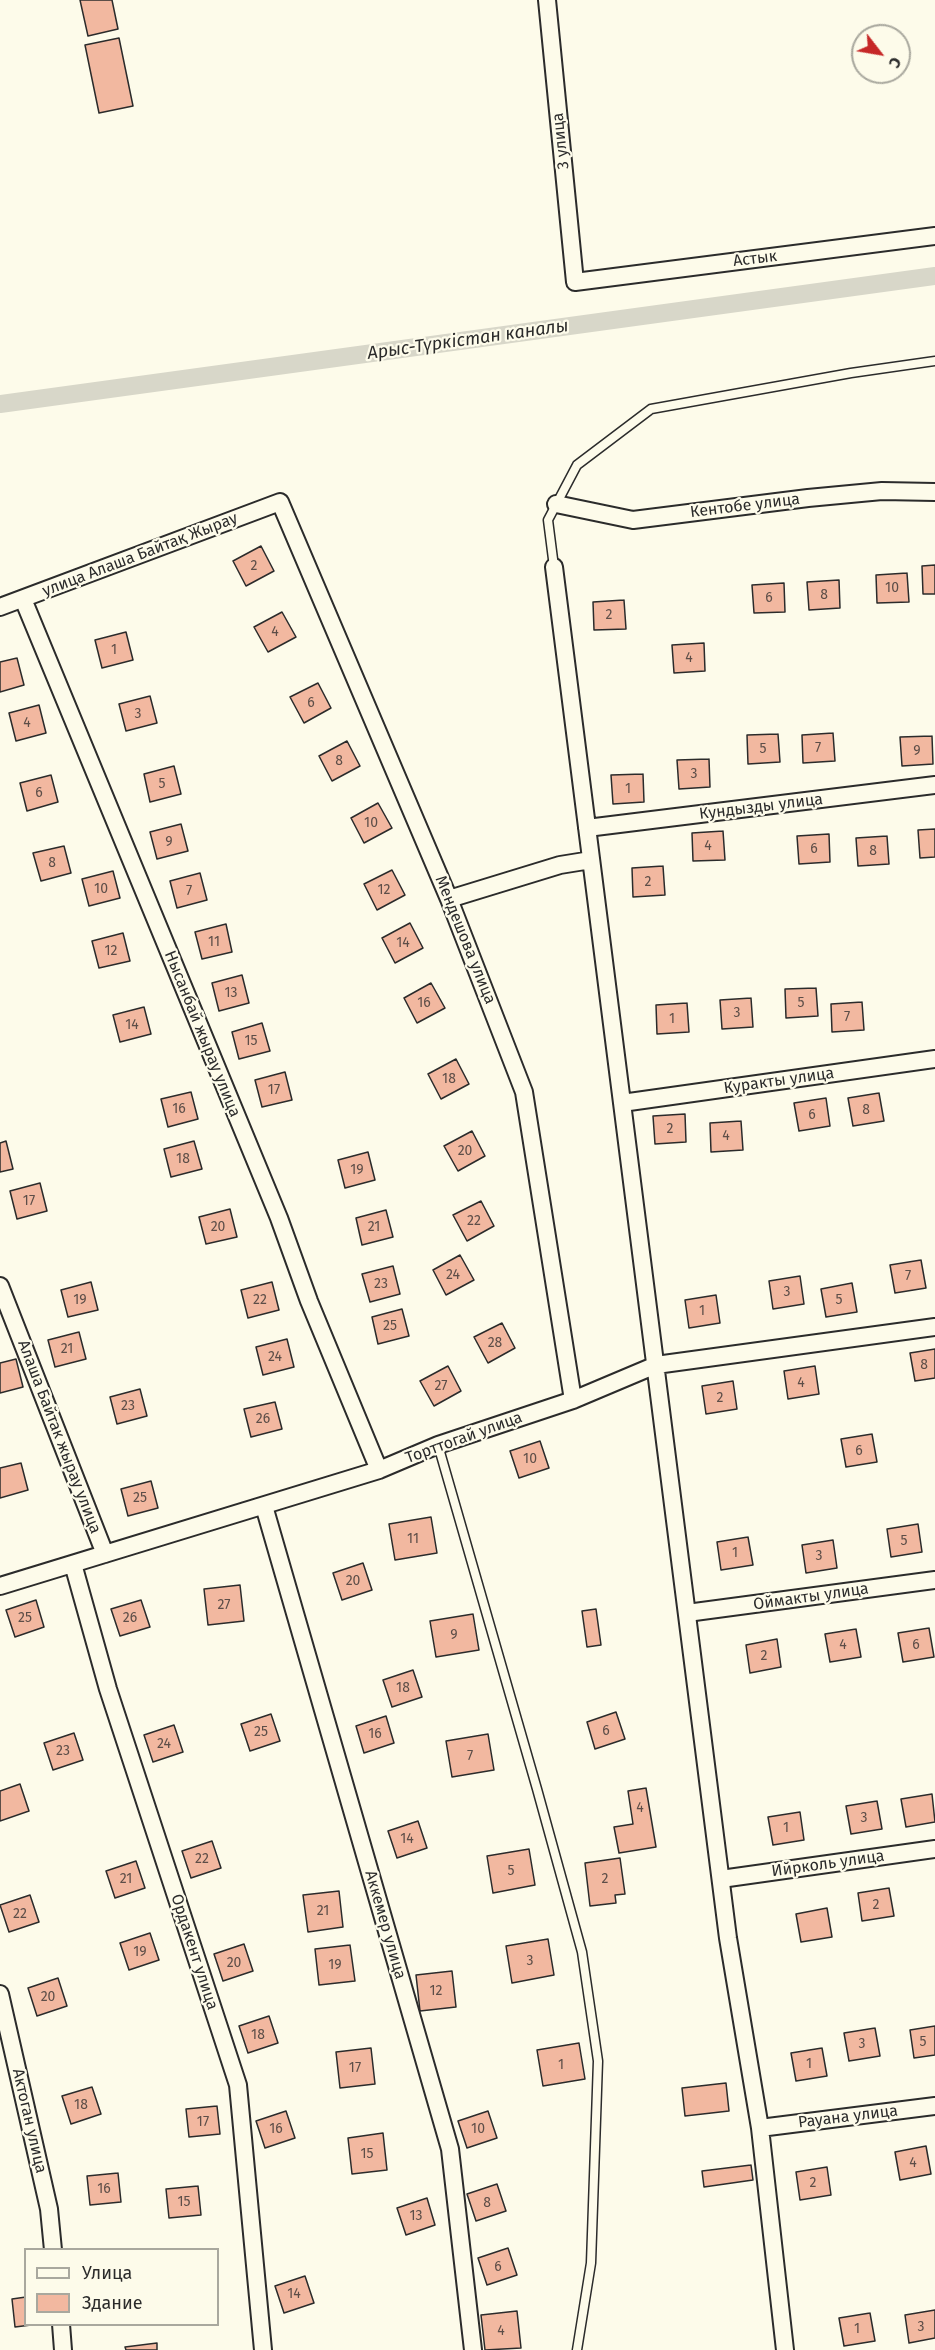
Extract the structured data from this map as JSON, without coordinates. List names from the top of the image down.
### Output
{
  "streets": {
    "street": [
      "3 улица",
      "Астык",
      "Кентобе улица",
      "улица Алаша Байтақ Жырау",
      "Кундызды улица",
      "Мендешова улица",
      "Нысанбай жырау улица",
      "Куракты улица",
      "Алаша Байтак жырау улица",
      "Торттогай улица",
      "Оймакты улица",
      "Ийрколь улица",
      "Аккемер улица",
      "Ордакент улица",
      "Рауана улица",
      "Актоган улица"
    ]
  },
  "crossings": [
    ["3 улица", "Астык"],
    ["улица Алаша Байтақ Жырау", "Мендешова улица"],
    ["улица Алаша Байтақ Жырау", "Нысанбай жырау улица"],
    ["Мендешова улица", "Торттогай улица"],
    ["Нысанбай жырау улица", "Торттогай улица"],
    ["Алаша Байтак жырау улица", "Торттогай улица"],
    ["Торттогай улица", "Аккемер улица"],
    ["Торттогай улица", "Ордакент улица"]
  ],
  "water": ["Арыс-Түркістан каналы"],
  "house_numbers": [
    "2",
    "10",
    "8",
    "6",
    "2",
    "4",
    "1",
    "4",
    "6",
    "3",
    "4",
    "7",
    "5",
    "9",
    "8",
    "3",
    "5",
    "1",
    "6",
    "10",
    "9",
    "4",
    "6",
    "8",
    "8",
    "2",
    "10",
    "12",
    "7",
    "11",
    "14",
    "12",
    "13",
    "16",
    "5",
    "3",
    "7",
    "1",
    "14",
    "15",
    "18",
    "17",
    "16",
    "8",
    "6",
    "2",
    "4",
    "20",
    "18",
    "19",
    "17",
    "22",
    "20",
    "21",
    "24",
    "7",
    "23",
    "3",
    "19",
    "22",
    "5",
    "1",
    "25",
    "28",
    "21",
    "24",
    "8",
    "4",
    "27",
    "2",
    "23",
    "26",
    "6",
    "10",
    "25",
    "11",
    "5",
    "1",
    "3",
    "20",
    "27",
    "25",
    "26",
    "9",
    "4",
    "6",
    "2",
    "18",
    "6",
    "25",
    "16",
    "24",
    "23",
    "7",
    "4",
    "3",
    "1",
    "14",
    "22",
    "5",
    "21",
    "2",
    "2",
    "21",
    "22",
    "19",
    "3",
    "20",
    "19",
    "12",
    "20",
    "18",
    "5",
    "3",
    "1",
    "1",
    "17",
    "18",
    "17",
    "16",
    "10",
    "15",
    "4",
    "2",
    "16",
    "15",
    "8",
    "13",
    "6",
    "14",
    "3",
    "1",
    "4"
  ],
  "legend": ["Улица", "Здание"],
  "north": "bottom right"
}
